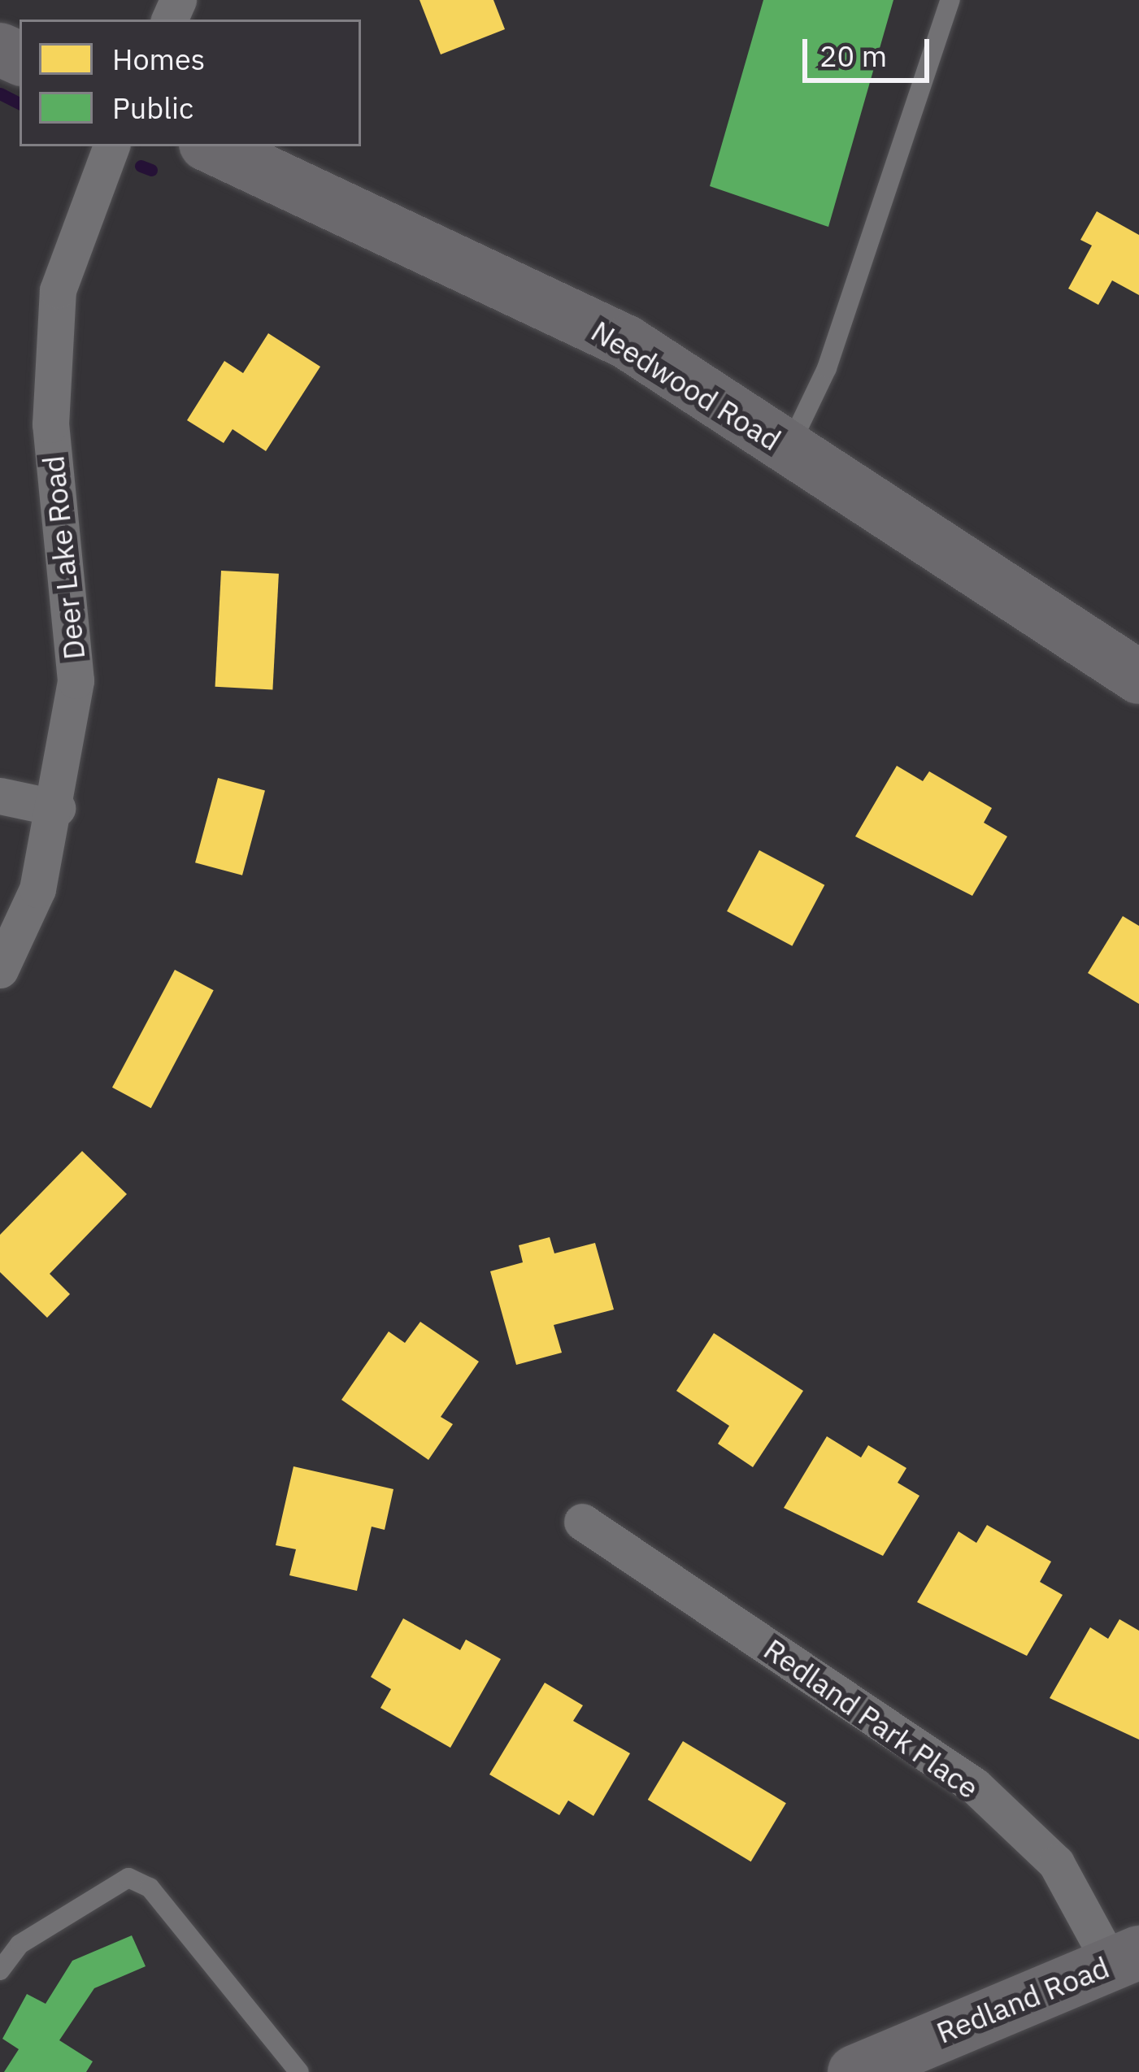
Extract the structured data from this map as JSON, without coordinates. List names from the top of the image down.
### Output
{
  "streets": {
    "street": [
      "Needwood Road",
      "Deer Lake Road",
      "Redland Park Place",
      "Redland Road"
    ]
  },
  "crossings": [
    ["Redland Park Place", "Redland Road"]
  ],
  "legend": ["Homes", "Public"],
  "scale_bar": "20 m"
}
